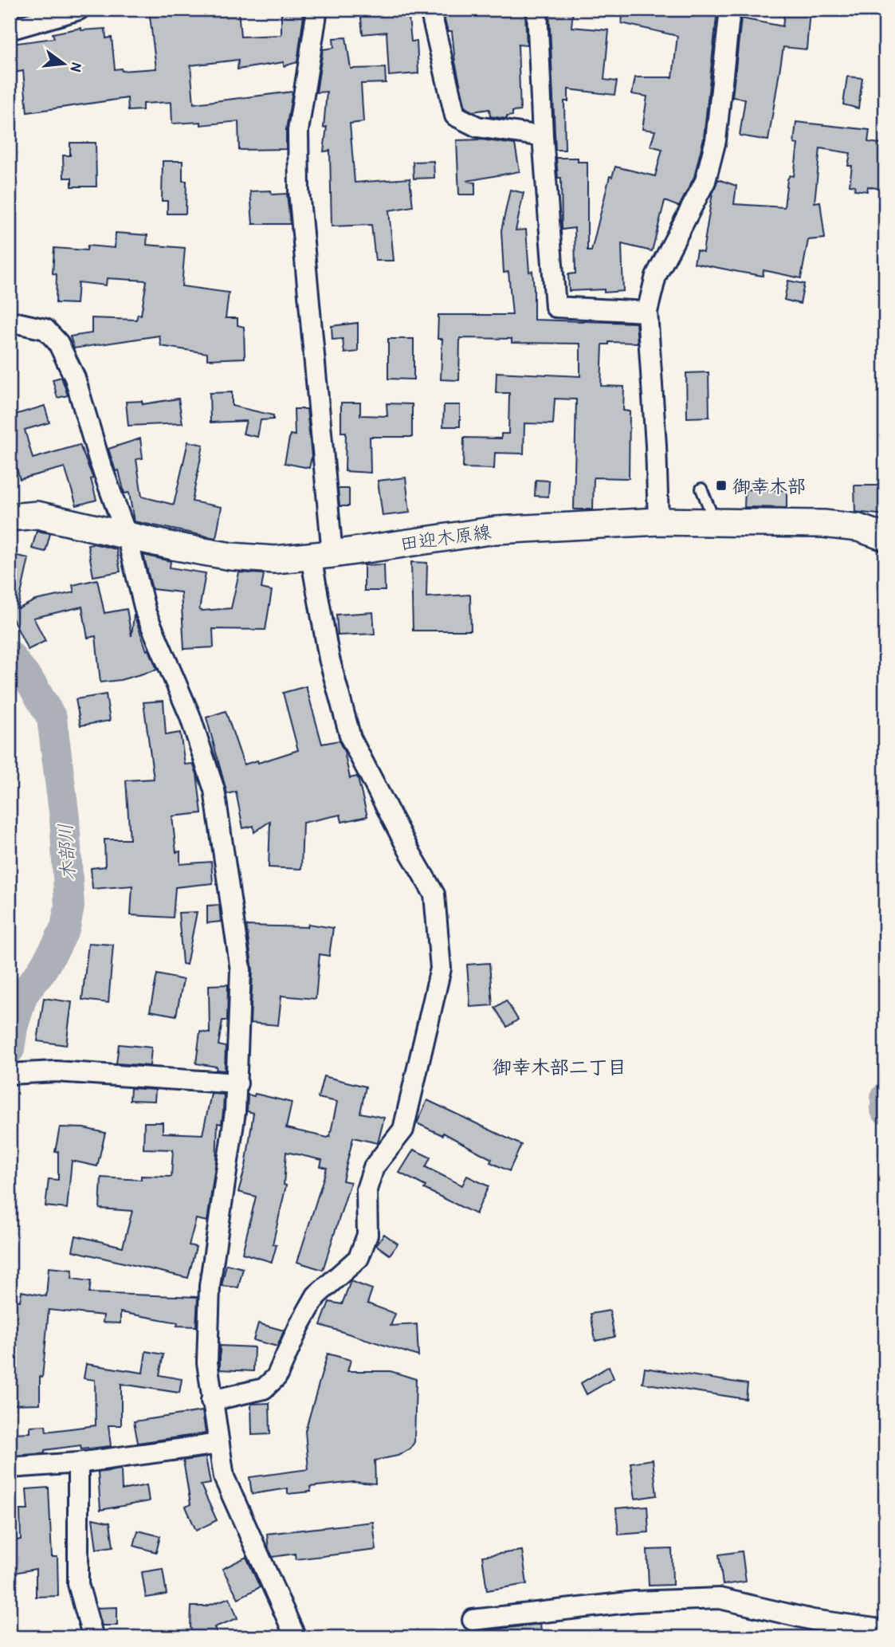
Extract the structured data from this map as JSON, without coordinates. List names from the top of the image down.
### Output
{
  "streets": {
    "main road": ["田迎木原線"]
  },
  "districts": ["御幸木部二丁目"],
  "water": ["木部川"],
  "places": {
    "transit": ["御幸木部"]
  },
  "north": "right"
}
